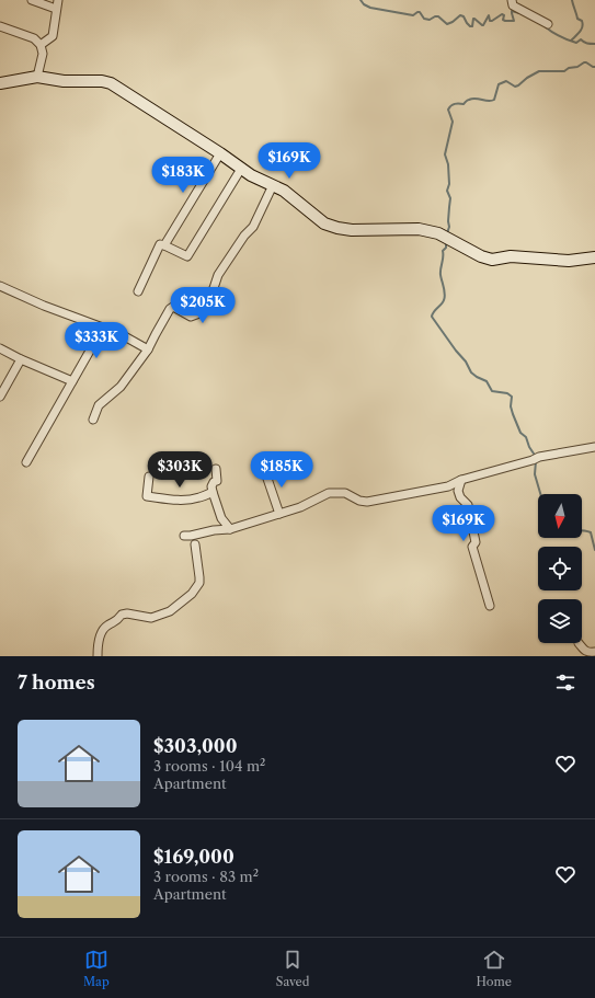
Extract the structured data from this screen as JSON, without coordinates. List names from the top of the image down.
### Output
{
  "north": "bottom",
  "page": {
    "price": [
      "$169K",
      "$183K",
      "$205K",
      "$333K",
      "$303K",
      "$185K",
      "$169K"
    ],
    "heading": "7 homes",
    "list": [
      {
        "name": "$303,000",
        "note": "3 rooms · 104 m² · Apartment"
      },
      {
        "name": "$169,000",
        "note": "3 rooms · 83 m² · Apartment"
      }
    ],
    "tabs": ["Map", "Saved", "Home"]
  }
}
